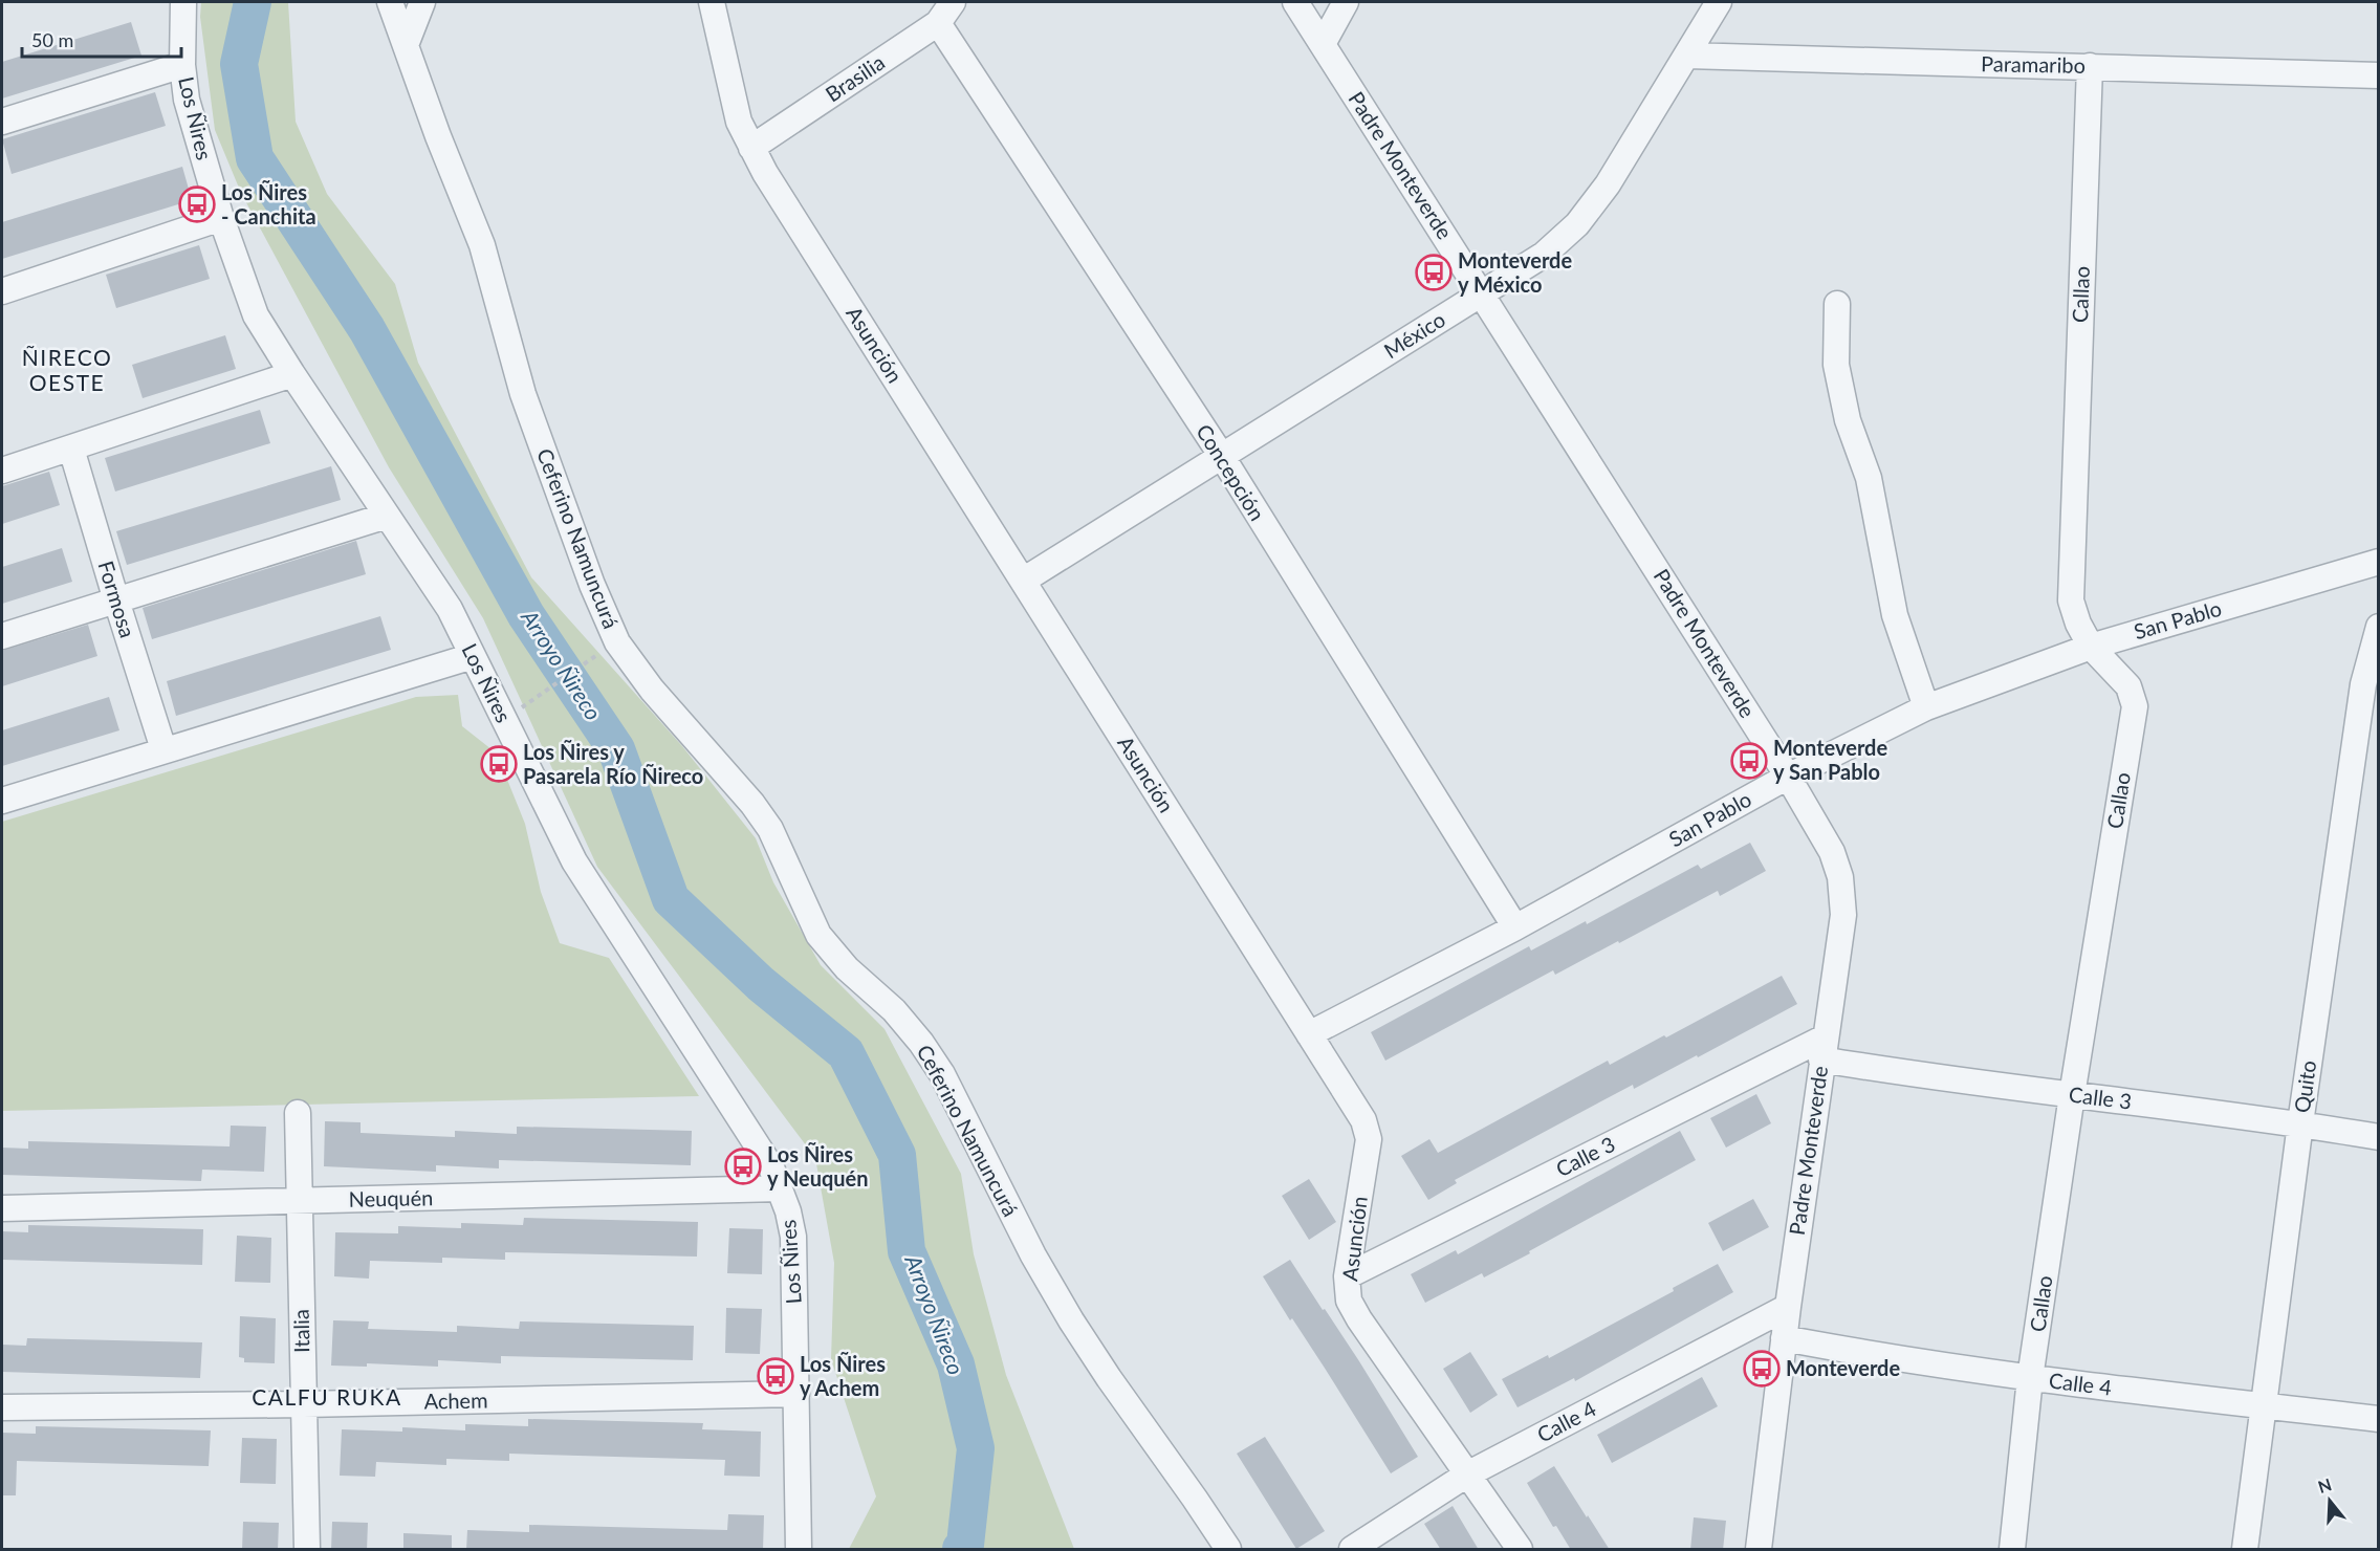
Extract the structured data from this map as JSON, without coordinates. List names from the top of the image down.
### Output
{
  "streets": {
    "street": [
      "Paramaribo",
      "Brasilia",
      "Los Ñires",
      "Padre Monteverde",
      "Callao",
      "México",
      "Asunción",
      "Concepción",
      "Ceferino Namuncurá",
      "Formosa",
      "San Pablo",
      "Quito",
      "Calle 3",
      "Neuquén",
      "Italia",
      "Calle 4",
      "Achem"
    ]
  },
  "crossings": [
    ["Paramaribo", "Callao"],
    ["Paramaribo", "México"],
    ["Brasilia", "Asunción"],
    ["Brasilia", "Concepción"],
    ["Los Ñires", "Neuquén"],
    ["Los Ñires", "Achem"],
    ["Padre Monteverde", "México"],
    ["Padre Monteverde", "San Pablo"],
    ["Padre Monteverde", "Calle 3"],
    ["Padre Monteverde", "Calle 4"],
    ["Callao", "San Pablo"],
    ["Callao", "Calle 3"],
    ["Callao", "Calle 4"],
    ["México", "Asunción"],
    ["México", "Concepción"],
    ["Asunción", "San Pablo"],
    ["Asunción", "Calle 3"],
    ["Asunción", "Calle 4"],
    ["Concepción", "San Pablo"],
    ["Quito", "Calle 3"],
    ["Quito", "Calle 4"],
    ["Neuquén", "Italia"],
    ["Italia", "Achem"]
  ],
  "districts": ["ÑIRECO OESTE", "CALFU RUKA"],
  "water": ["Arroyo Ñireco"],
  "places": {
    "bus stop": [
      "Los Ñires - Canchita",
      "Monteverde y México",
      "Monteverde y San Pablo",
      "Los Ñires y Pasarela Río Ñireco",
      "Los Ñires y Neuquén",
      "Monteverde",
      "Los Ñires y Achem"
    ]
  },
  "scale_bar": "50 m",
  "north": "top"
}
